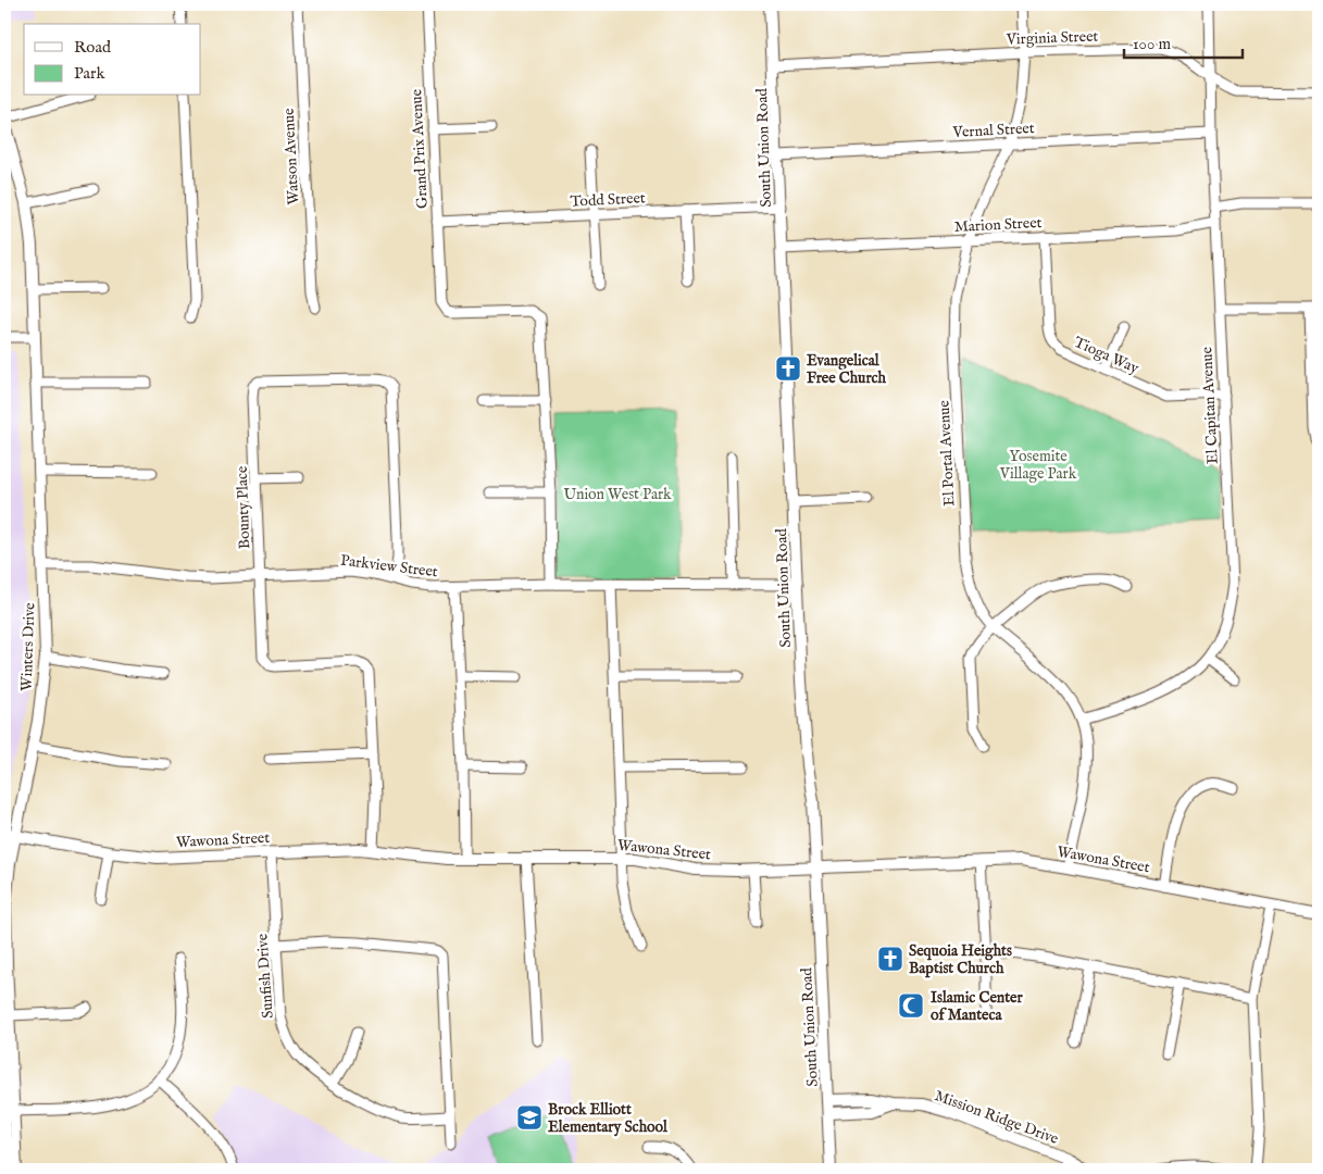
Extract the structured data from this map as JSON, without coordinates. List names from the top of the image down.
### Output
{
  "streets": {
    "street": [
      "Virginia Street",
      "Vernal Street",
      "South Union Road",
      "Grand Prix Avenue",
      "Watson Avenue",
      "Todd Street",
      "Marion Street",
      "Tioga Way",
      "El Capitan Avenue",
      "El Portal Avenue",
      "Bounty Place",
      "Parkview Street",
      "Winters Drive",
      "Wawona Street",
      "Sunfish Drive",
      "Mission Ridge Drive"
    ]
  },
  "crossings": [
    ["Virginia Street", "South Union Road"],
    ["Virginia Street", "El Capitan Avenue"],
    ["Virginia Street", "El Portal Avenue"],
    ["Vernal Street", "South Union Road"],
    ["Vernal Street", "El Capitan Avenue"],
    ["Vernal Street", "El Portal Avenue"],
    ["South Union Road", "Todd Street"],
    ["South Union Road", "Marion Street"],
    ["South Union Road", "Parkview Street"],
    ["South Union Road", "Wawona Street"],
    ["South Union Road", "Mission Ridge Drive"],
    ["Grand Prix Avenue", "Todd Street"],
    ["Marion Street", "Tioga Way"],
    ["Marion Street", "El Capitan Avenue"],
    ["Marion Street", "El Portal Avenue"],
    ["Tioga Way", "El Capitan Avenue"],
    ["El Capitan Avenue", "El Portal Avenue"],
    ["El Portal Avenue", "Wawona Street"],
    ["Bounty Place", "Parkview Street"],
    ["Parkview Street", "Winters Drive"],
    ["Winters Drive", "Wawona Street"],
    ["Wawona Street", "Sunfish Drive"]
  ],
  "parks": ["Yosemite Village Park", "Union West Park"],
  "places": {
    "church": ["Evangelical Free Church", "Sequoia Heights Baptist Church"],
    "mosque": ["Islamic Center of Manteca"],
    "school or university": ["Brock Elliott Elementary School"]
  },
  "legend": ["Road", "Park"],
  "scale_bar": "100 m"
}
